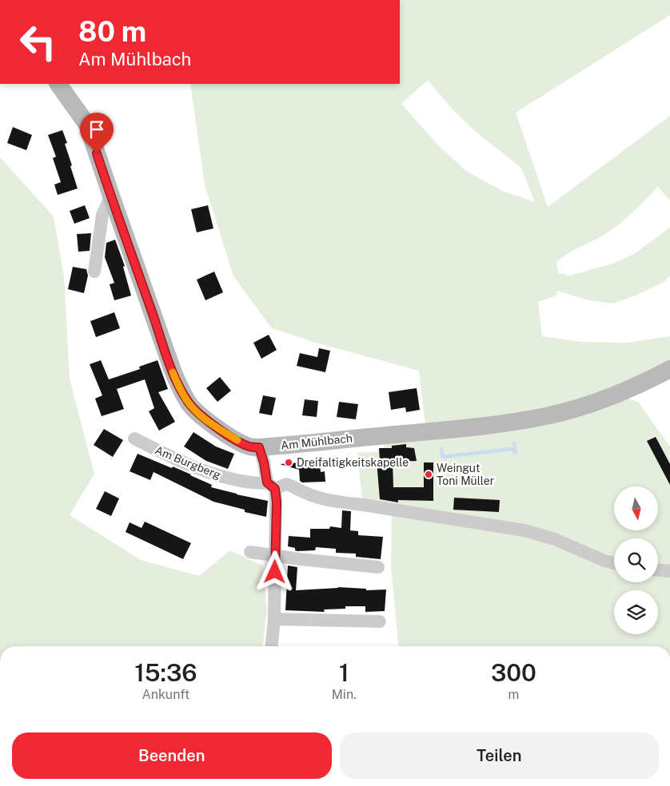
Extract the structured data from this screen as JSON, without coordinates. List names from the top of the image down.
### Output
{
  "streets": {
    "street": ["Am Mühlbach", "Am Burgberg"]
  },
  "places": ["Dreifaltigkeitskapelle", "Weingut Toni Müller"],
  "north": "bottom",
  "page": {
    "turn": ["80 m", "Am Mühlbach"],
    "eta": [
      "15:36",
      "Ankunft",
      "1",
      "Min.",
      "300",
      "m"
    ],
    "buttons": ["Beenden", "Teilen"]
  }
}
